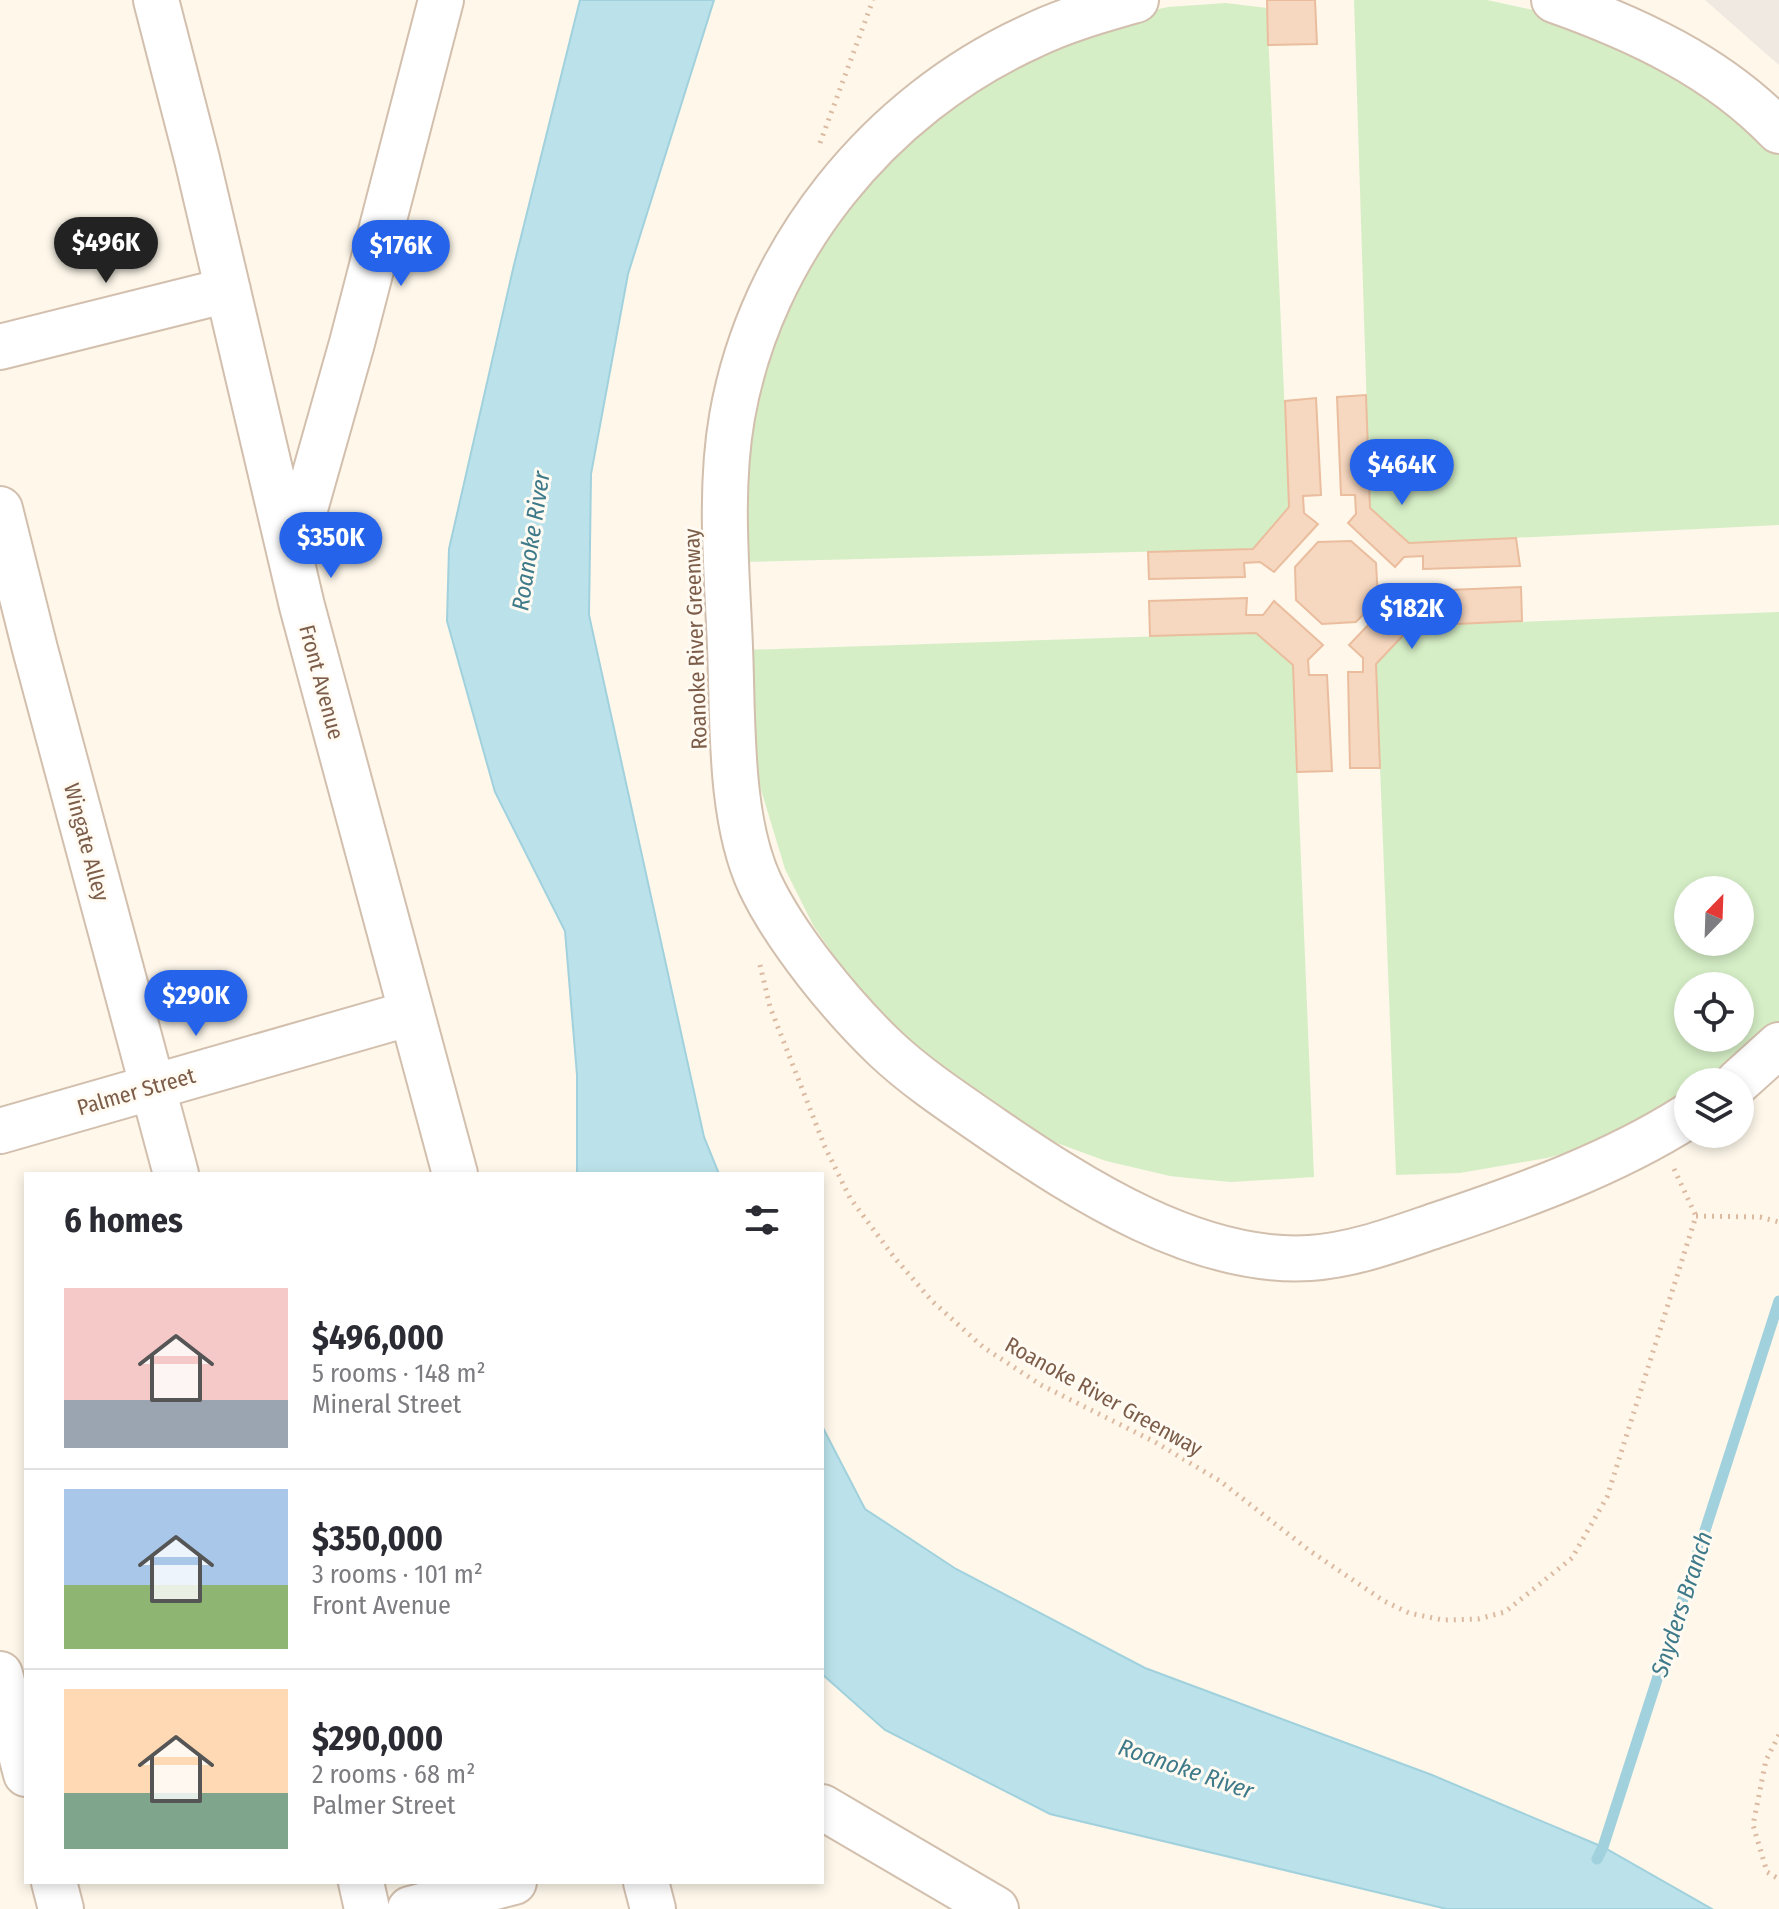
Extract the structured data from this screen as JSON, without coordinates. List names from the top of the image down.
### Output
{
  "streets": {
    "street": ["Front Avenue", "Wingate Alley", "Palmer Street"],
    "path": ["Roanoke River Greenway"]
  },
  "crossings": [
    ["Front Avenue", "Palmer Street"],
    ["Wingate Alley", "Palmer Street"]
  ],
  "water": ["Roanoke River", "Snyders Branch"],
  "north": "top right",
  "page": {
    "price": [
      "$496K",
      "$176K",
      "$464K",
      "$350K",
      "$182K",
      "$290K"
    ],
    "heading": "6 homes",
    "list": [
      {
        "name": "$496,000",
        "note": "5 rooms · 148 m² · Mineral Street"
      },
      {
        "name": "$350,000",
        "note": "3 rooms · 101 m² · Front Avenue"
      },
      {
        "name": "$290,000",
        "note": "2 rooms · 68 m² · Palmer Street"
      }
    ]
  }
}
